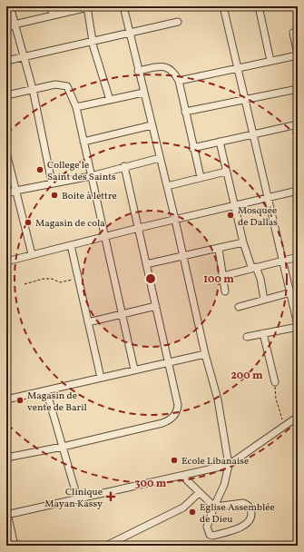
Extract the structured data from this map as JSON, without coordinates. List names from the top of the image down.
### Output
{
  "places": {
    "other": [
      "College le Saint des Saints",
      "Boite à lettre",
      "Mosquée de Dallas",
      "Magasin de cola",
      "Magasin de vente de Baril",
      "Ecole Libanaise",
      "Eglise Assemblée de Dieu"
    ],
    "health": ["Clinique Mayan Kassy"]
  },
  "rings": ["100 m", "200 m", "300 m"]
}
